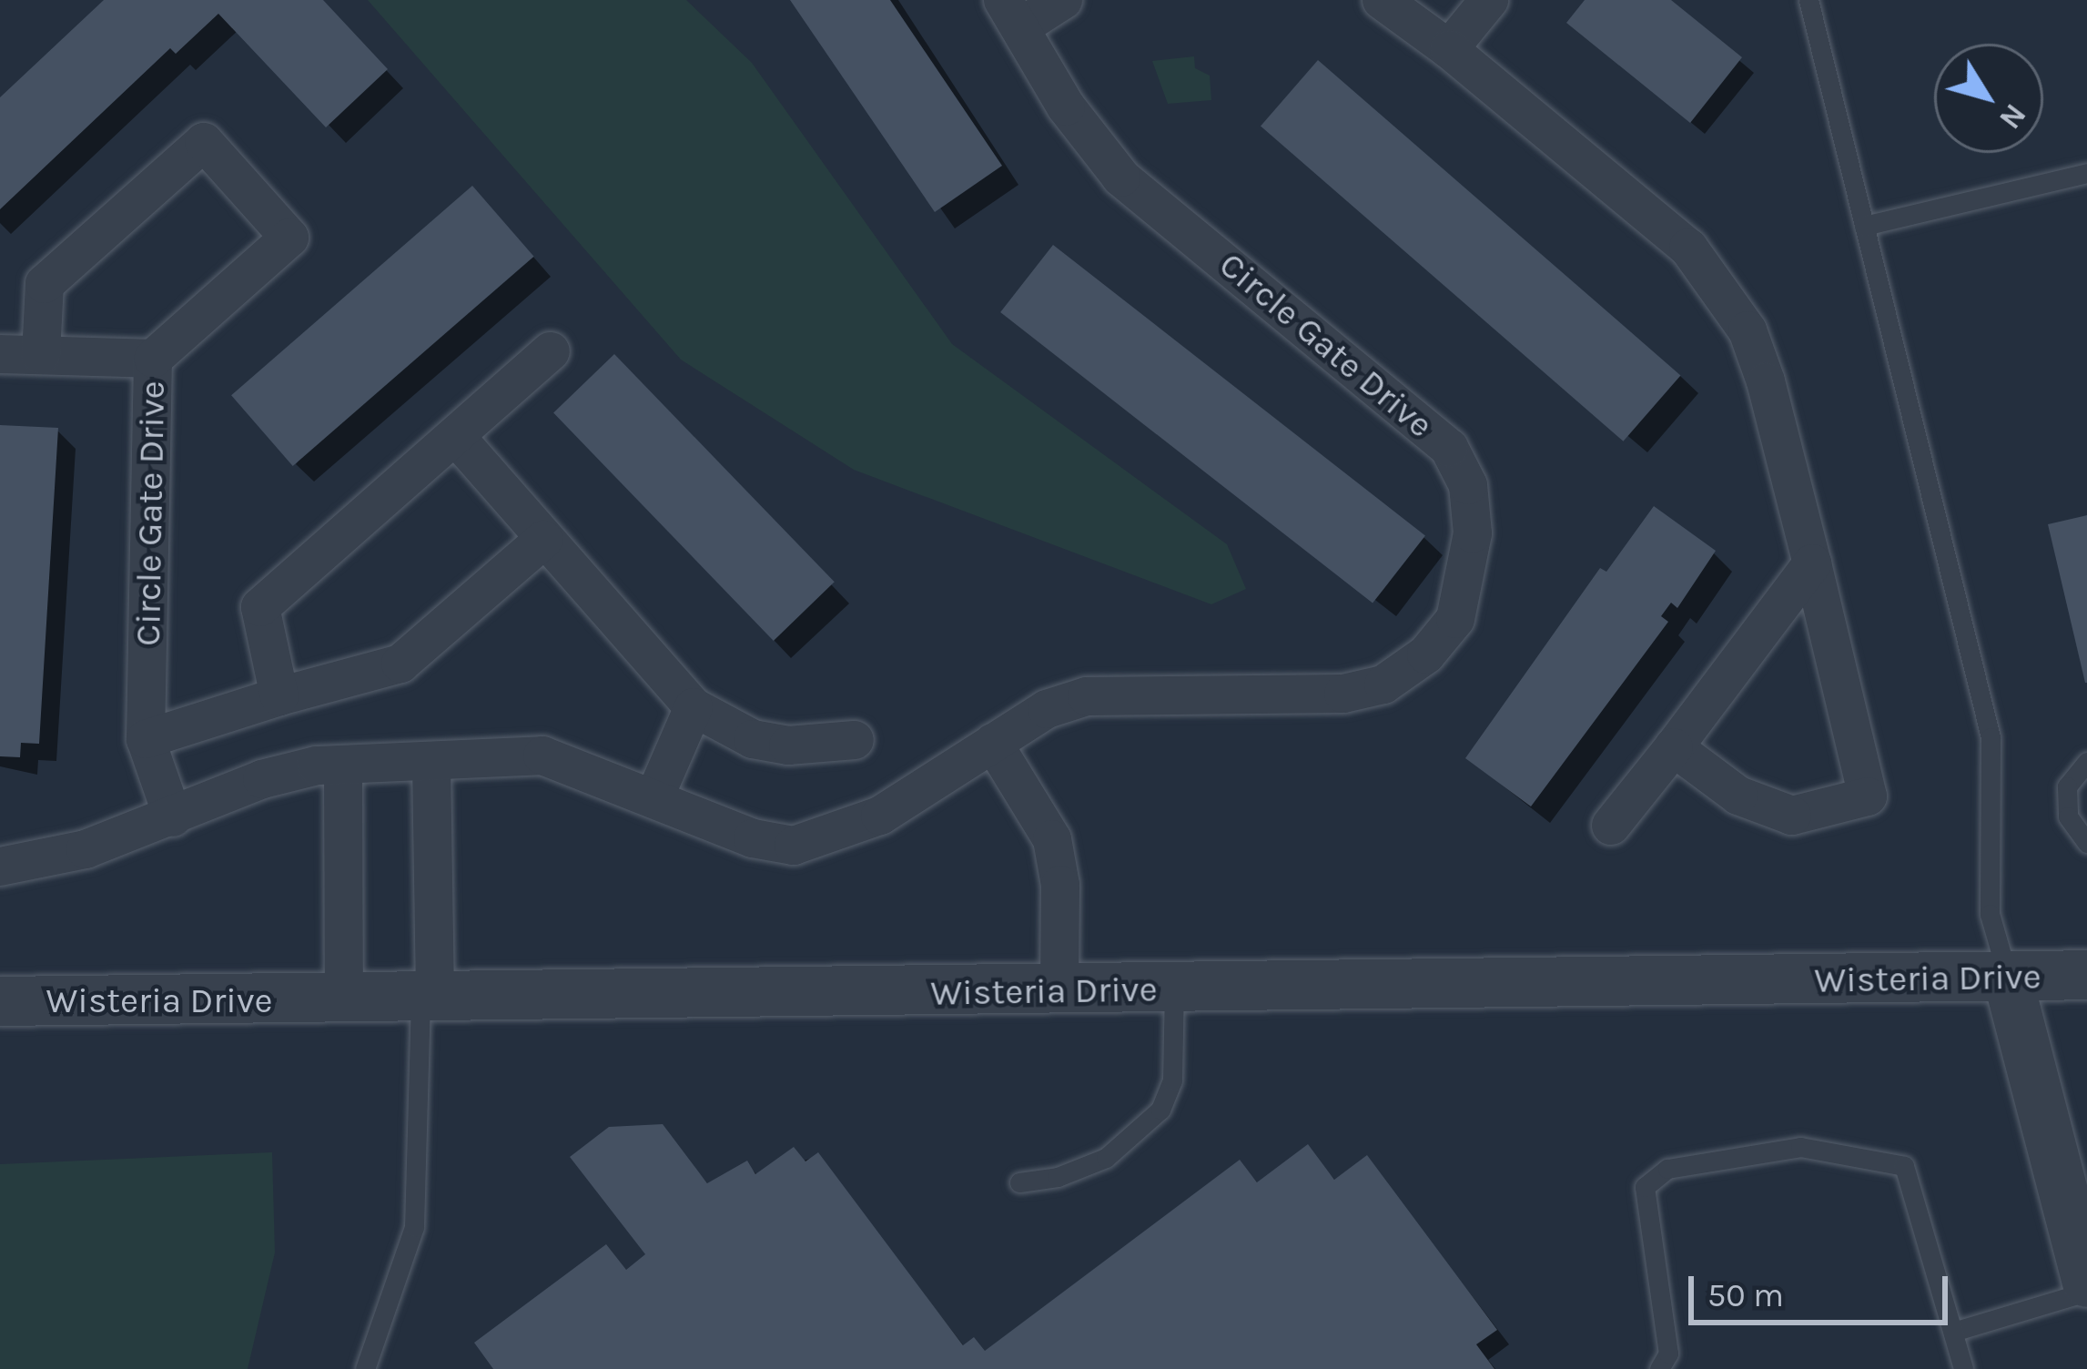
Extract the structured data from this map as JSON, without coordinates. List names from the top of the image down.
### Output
{
  "streets": {
    "street": ["Circle Gate Drive", "Wisteria Drive"]
  },
  "scale_bar": "50 m",
  "north": "bottom right"
}
